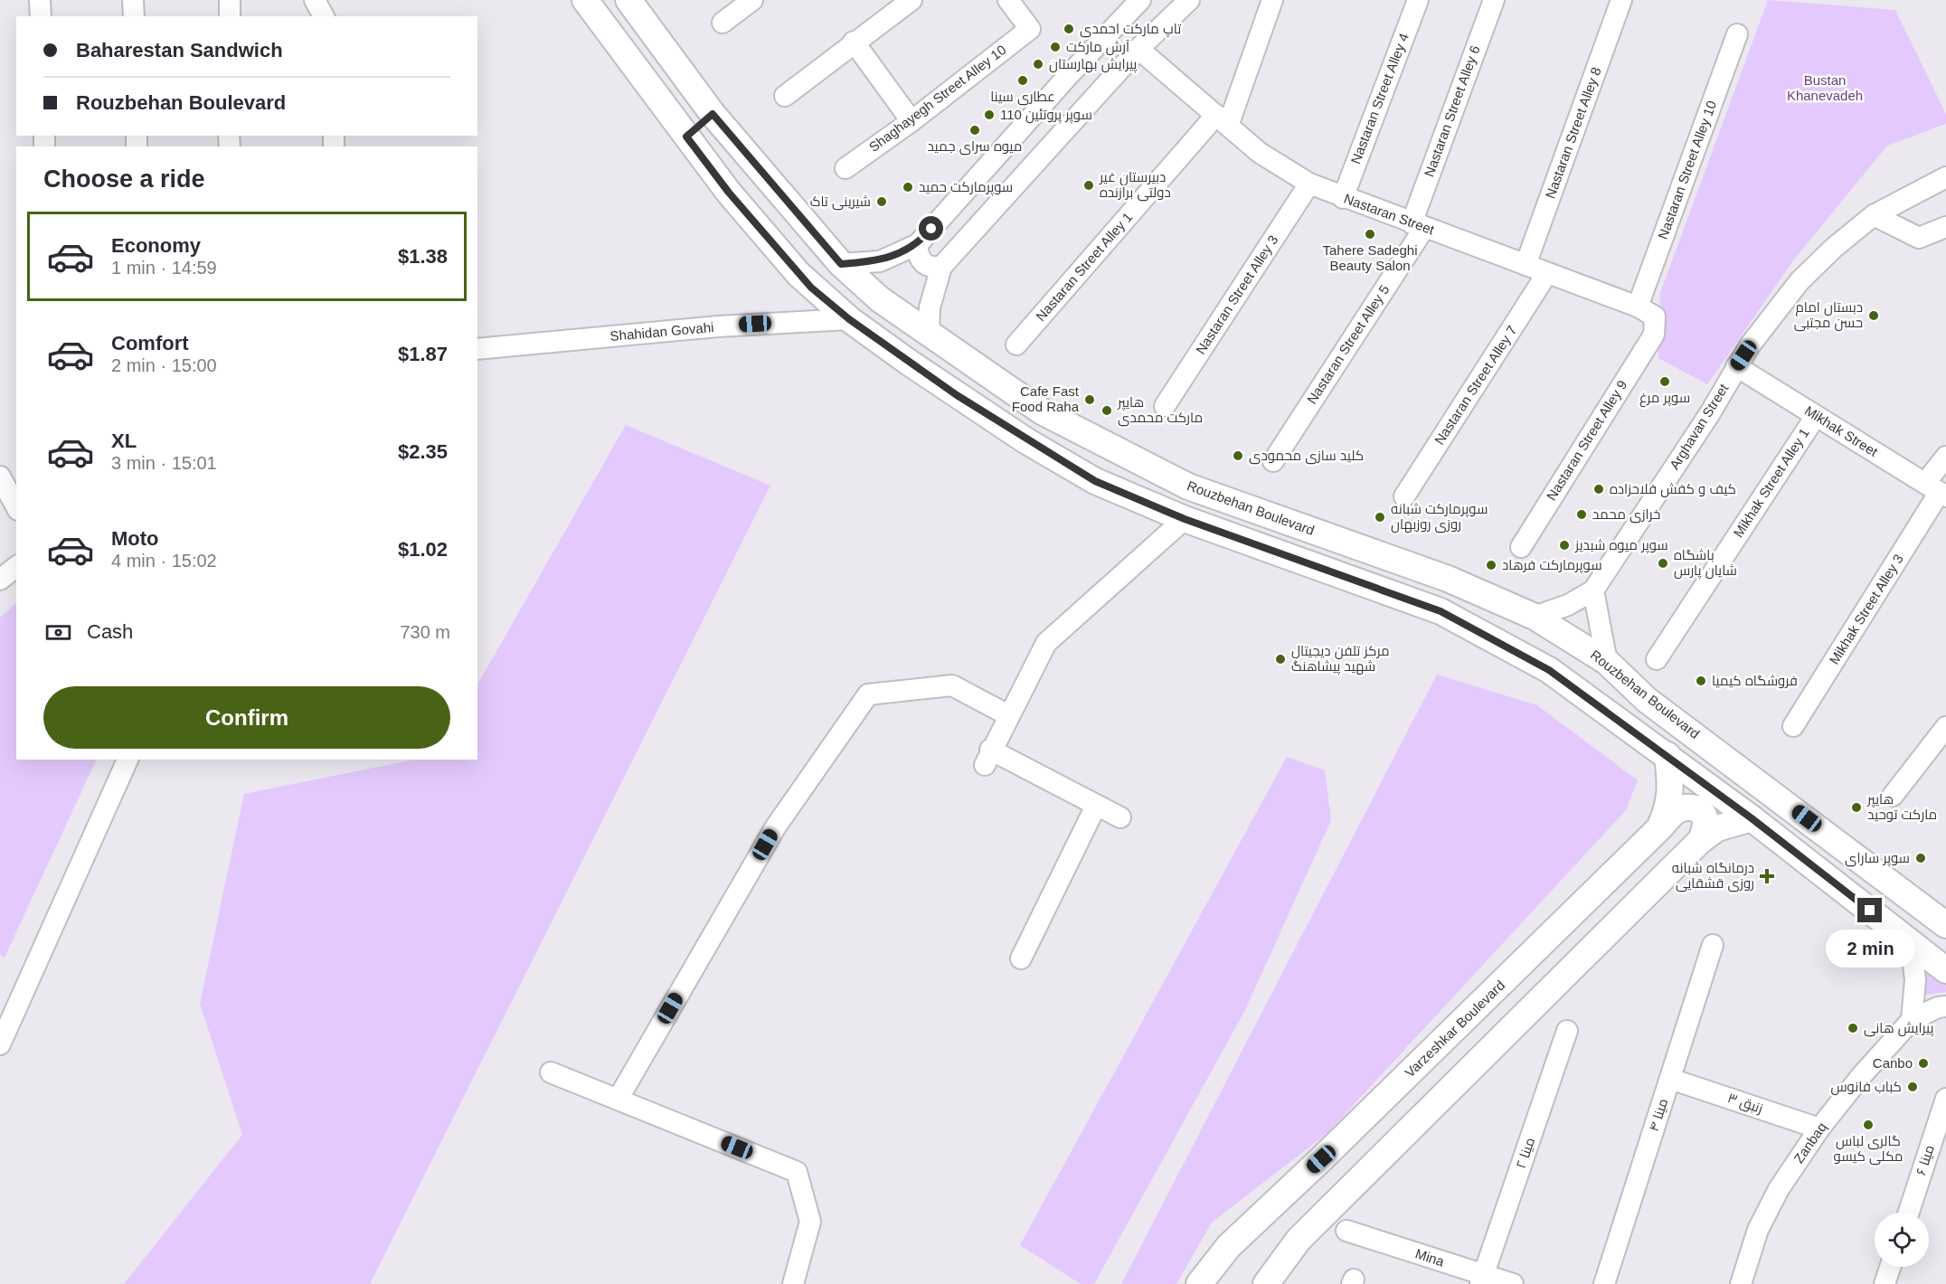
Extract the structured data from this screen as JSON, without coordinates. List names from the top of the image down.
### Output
{
  "streets": {
    "main road": ["Rouzbehan Boulevard", "Varzeshkar Boulevard"],
    "street": [
      "Shaghayegh Street Alley 10",
      "Nastaran Street Alley 4",
      "Nastaran Street Alley 6",
      "Nastaran Street Alley 8",
      "Nastaran Street Alley 10",
      "Nastaran Street",
      "Nastaran Street Alley 1",
      "Nastaran Street Alley 3",
      "Shahidan Govahi",
      "Nastaran Street Alley 5",
      "Nastaran Street Alley 7",
      "Arghavan Street",
      "Mikhak Street",
      "Nastaran Street Alley 9",
      "Mikhak Street Alley 1",
      "Mikhak Street Alley 3",
      "زنبق ۳",
      "مینا ۴",
      "Zanbaq",
      "مینا ۲",
      "مینا ۶",
      "Mina"
    ]
  },
  "crossings": [
    ["Nastaran Street Alley 4", "Nastaran Street"],
    ["Nastaran Street Alley 6", "Nastaran Street"],
    ["Nastaran Street Alley 6", "Nastaran Street Alley 5"],
    ["Nastaran Street Alley 8", "Nastaran Street"],
    ["Nastaran Street Alley 10", "Nastaran Street"],
    ["Nastaran Street", "Nastaran Street Alley 1"],
    ["Nastaran Street", "Nastaran Street Alley 3"],
    ["Nastaran Street", "Nastaran Street Alley 5"],
    ["Nastaran Street", "Nastaran Street Alley 7"],
    ["Nastaran Street", "Nastaran Street Alley 9"],
    ["Arghavan Street", "Mikhak Street"],
    ["Mikhak Street", "Mikhak Street Alley 1"],
    ["Mikhak Street", "Mikhak Street Alley 3"],
    ["زنبق ۳", "مینا ۴"],
    ["زنبق ۳", "Zanbaq"],
    ["مینا ۲", "Mina"]
  ],
  "parks": ["Bustan Khanevadeh"],
  "places": {
    "other": [
      "تاپ مارکت احمدی",
      "آرش مارکت",
      "پیرایش بهارستان",
      "عطاری سینا",
      "سوپر پروتئین 110",
      "میوه سرای جمید",
      "دبیرستان غیر دولتی برازنده",
      "سوپرمارکت حمید",
      "شیرینی تاک",
      "Tahere Sadeghi Beauty Salon",
      "دبستان امام حسن مجتبی",
      "سوپر مرغ",
      "Cafe Fast Food Raha",
      "هایپر مارکت محمدی",
      "کلید سازی محمودی",
      "کیف و کفش فلاحزاده",
      "خرازی محمد",
      "سوپرمارکت شبانه روزی روزبهان",
      "سوپر میوه شبدیز",
      "باشگاه شایان پارس",
      "سوپرمارکت فرهاد",
      "مرکز تلفن دیجیتال شهید پیشاهنگ",
      "فروشگاه کیمیا",
      "هایپر مارکت توحید",
      "سوپر سارای",
      "پیرایش هانی",
      "Canbo",
      "کباب فانوس",
      "گالری لباس مکلی کیسو"
    ],
    "health": ["درمانگاه شبانه روزی قشقایی"]
  },
  "page": {
    "banner": ["Baharestan Sandwich", "Rouzbehan Boulevard"],
    "heading": "Choose a ride",
    "list": [
      {
        "name": "Economy",
        "note": "1 min · 14:59",
        "value": "$1.38"
      },
      {
        "name": "Comfort",
        "note": "2 min · 15:00",
        "value": "$1.87"
      },
      {
        "name": "XL",
        "note": "3 min · 15:01",
        "value": "$2.35"
      },
      {
        "name": "Moto",
        "note": "4 min · 15:02",
        "value": "$1.02"
      }
    ],
    "pay": ["Cash", "730 m"],
    "buttons": "Confirm",
    "bubble": "2 min"
  }
}
